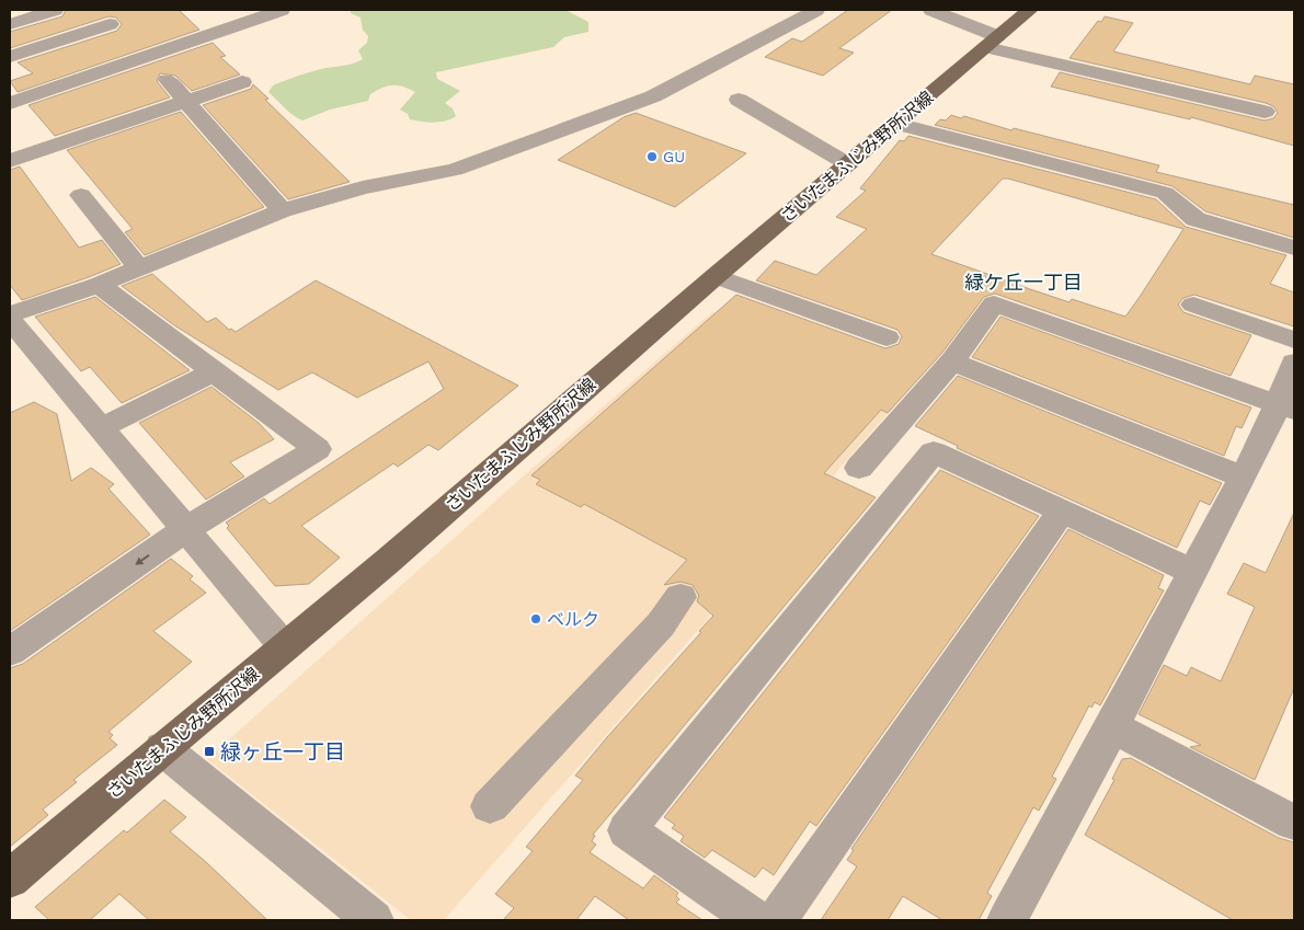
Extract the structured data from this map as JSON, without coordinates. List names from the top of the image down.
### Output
{
  "streets": {
    "main road": ["さいたまふじみ野所沢線"]
  },
  "districts": ["緑ケ丘一丁目"],
  "places": {
    "other": ["GU", "ベルク"],
    "transit": ["緑ヶ丘一丁目"]
  }
}
